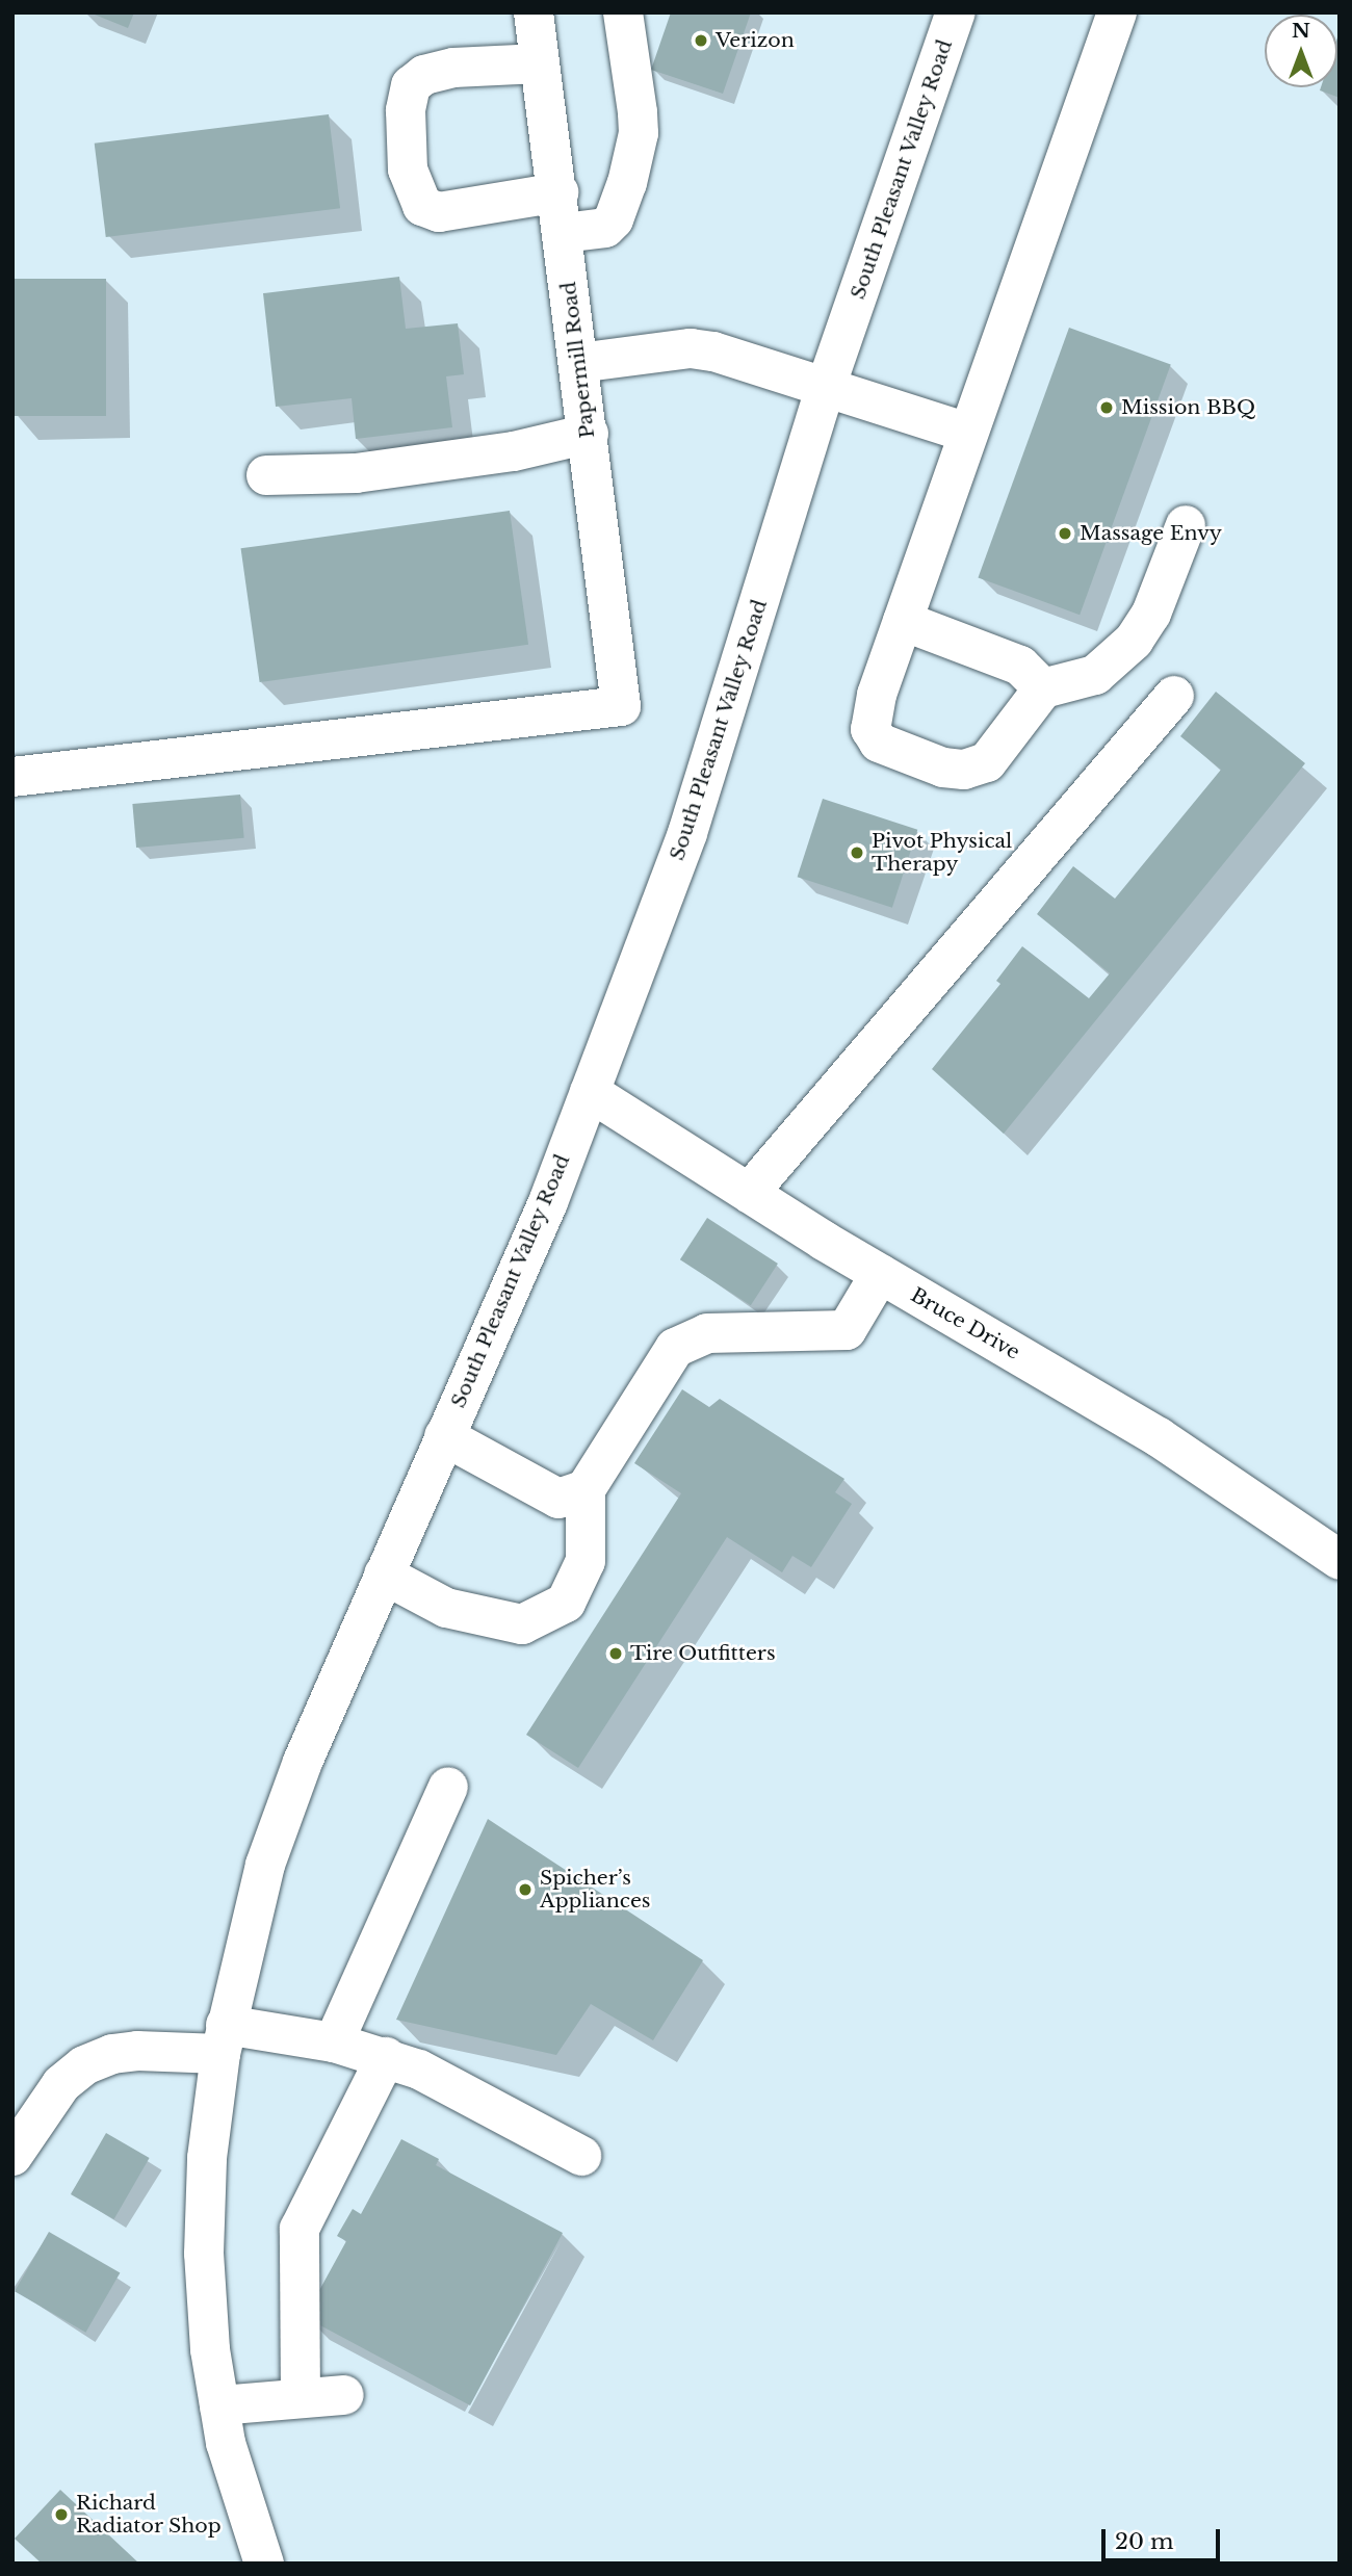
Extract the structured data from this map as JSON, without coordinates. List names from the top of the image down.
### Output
{
  "streets": {
    "street": ["South Pleasant Valley Road", "Papermill Road", "Bruce Drive"]
  },
  "crossings": [
    ["South Pleasant Valley Road", "Bruce Drive"]
  ],
  "places": [
    "Verizon",
    "Mission BBQ",
    "Massage Envy",
    "Pivot Physical Therapy",
    "Tire Outfitters",
    "Spicher’s Appliances",
    "Richard Radiator Shop"
  ],
  "scale_bar": "20 m",
  "north": "top"
}
